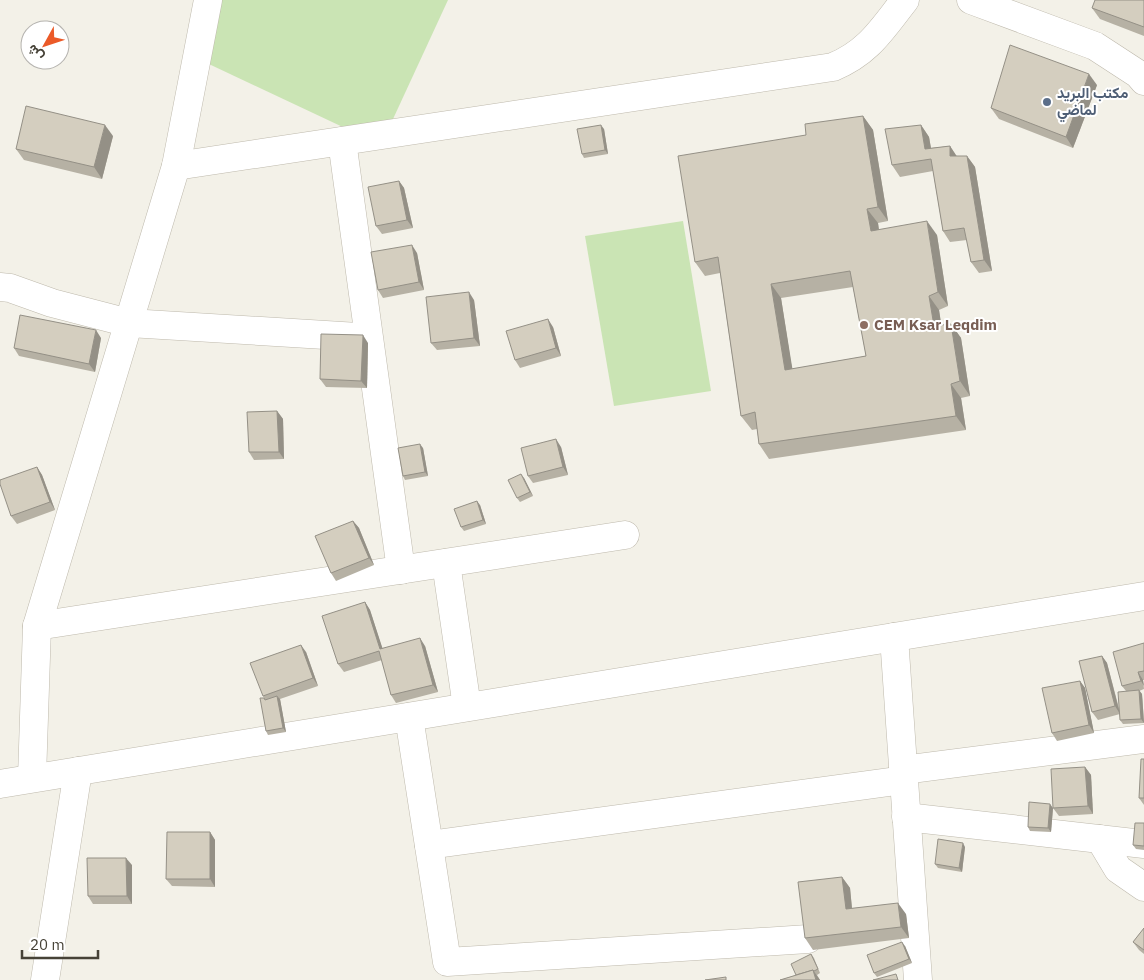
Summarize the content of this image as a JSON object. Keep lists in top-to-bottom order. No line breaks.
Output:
{"places":["مكتب البريد لماضي","CEM Ksar Leqdim"],"scale_bar":"20 m","north":"bottom left"}
